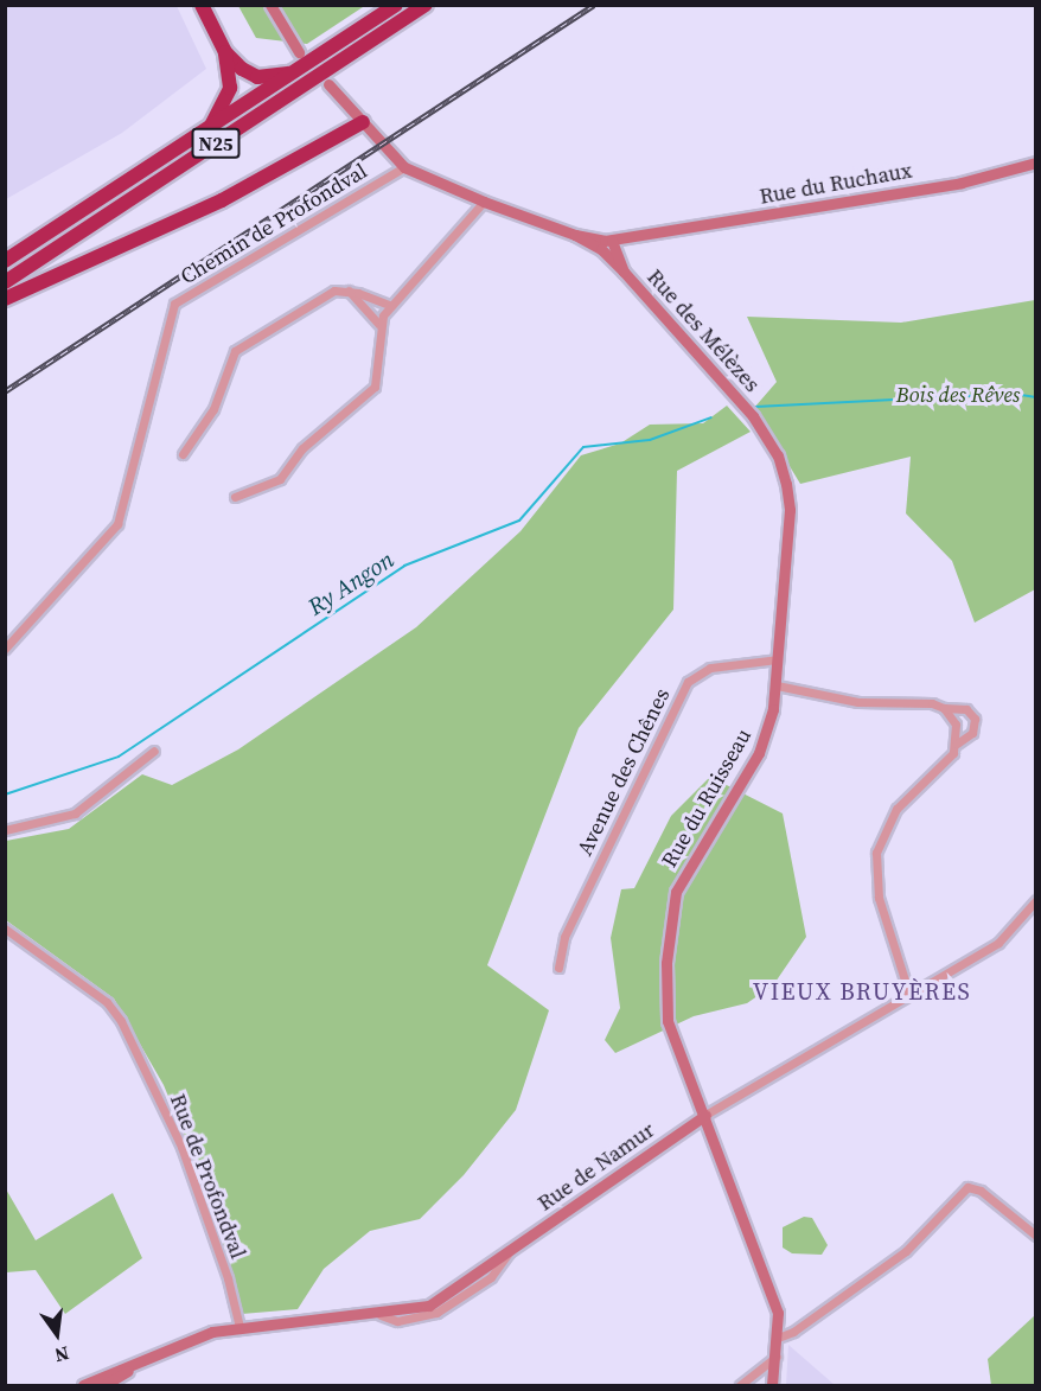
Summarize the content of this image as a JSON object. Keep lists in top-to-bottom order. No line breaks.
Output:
{"streets":{"highway":["N25"],"street":["Rue du Ruchaux","Chemin de Profondval","Rue des Mélèzes","Avenue des Chênes","Rue du Ruisseau","Rue de Namur","Rue de Profondval"]},"crossings":[["Rue du Ruchaux","Rue des Mélèzes"],["Chemin de Profondval","Rue des Mélèzes"],["Rue des Mélèzes","Rue du Ruisseau"],["Avenue des Chênes","Rue du Ruisseau"],["Rue du Ruisseau","Rue de Namur"],["Rue de Namur","Rue de Profondval"]],"districts":["VIEUX BRUYÈRES"],"water":["Ry Angon"],"parks":["Bois des Rêves"],"north":"bottom"}
